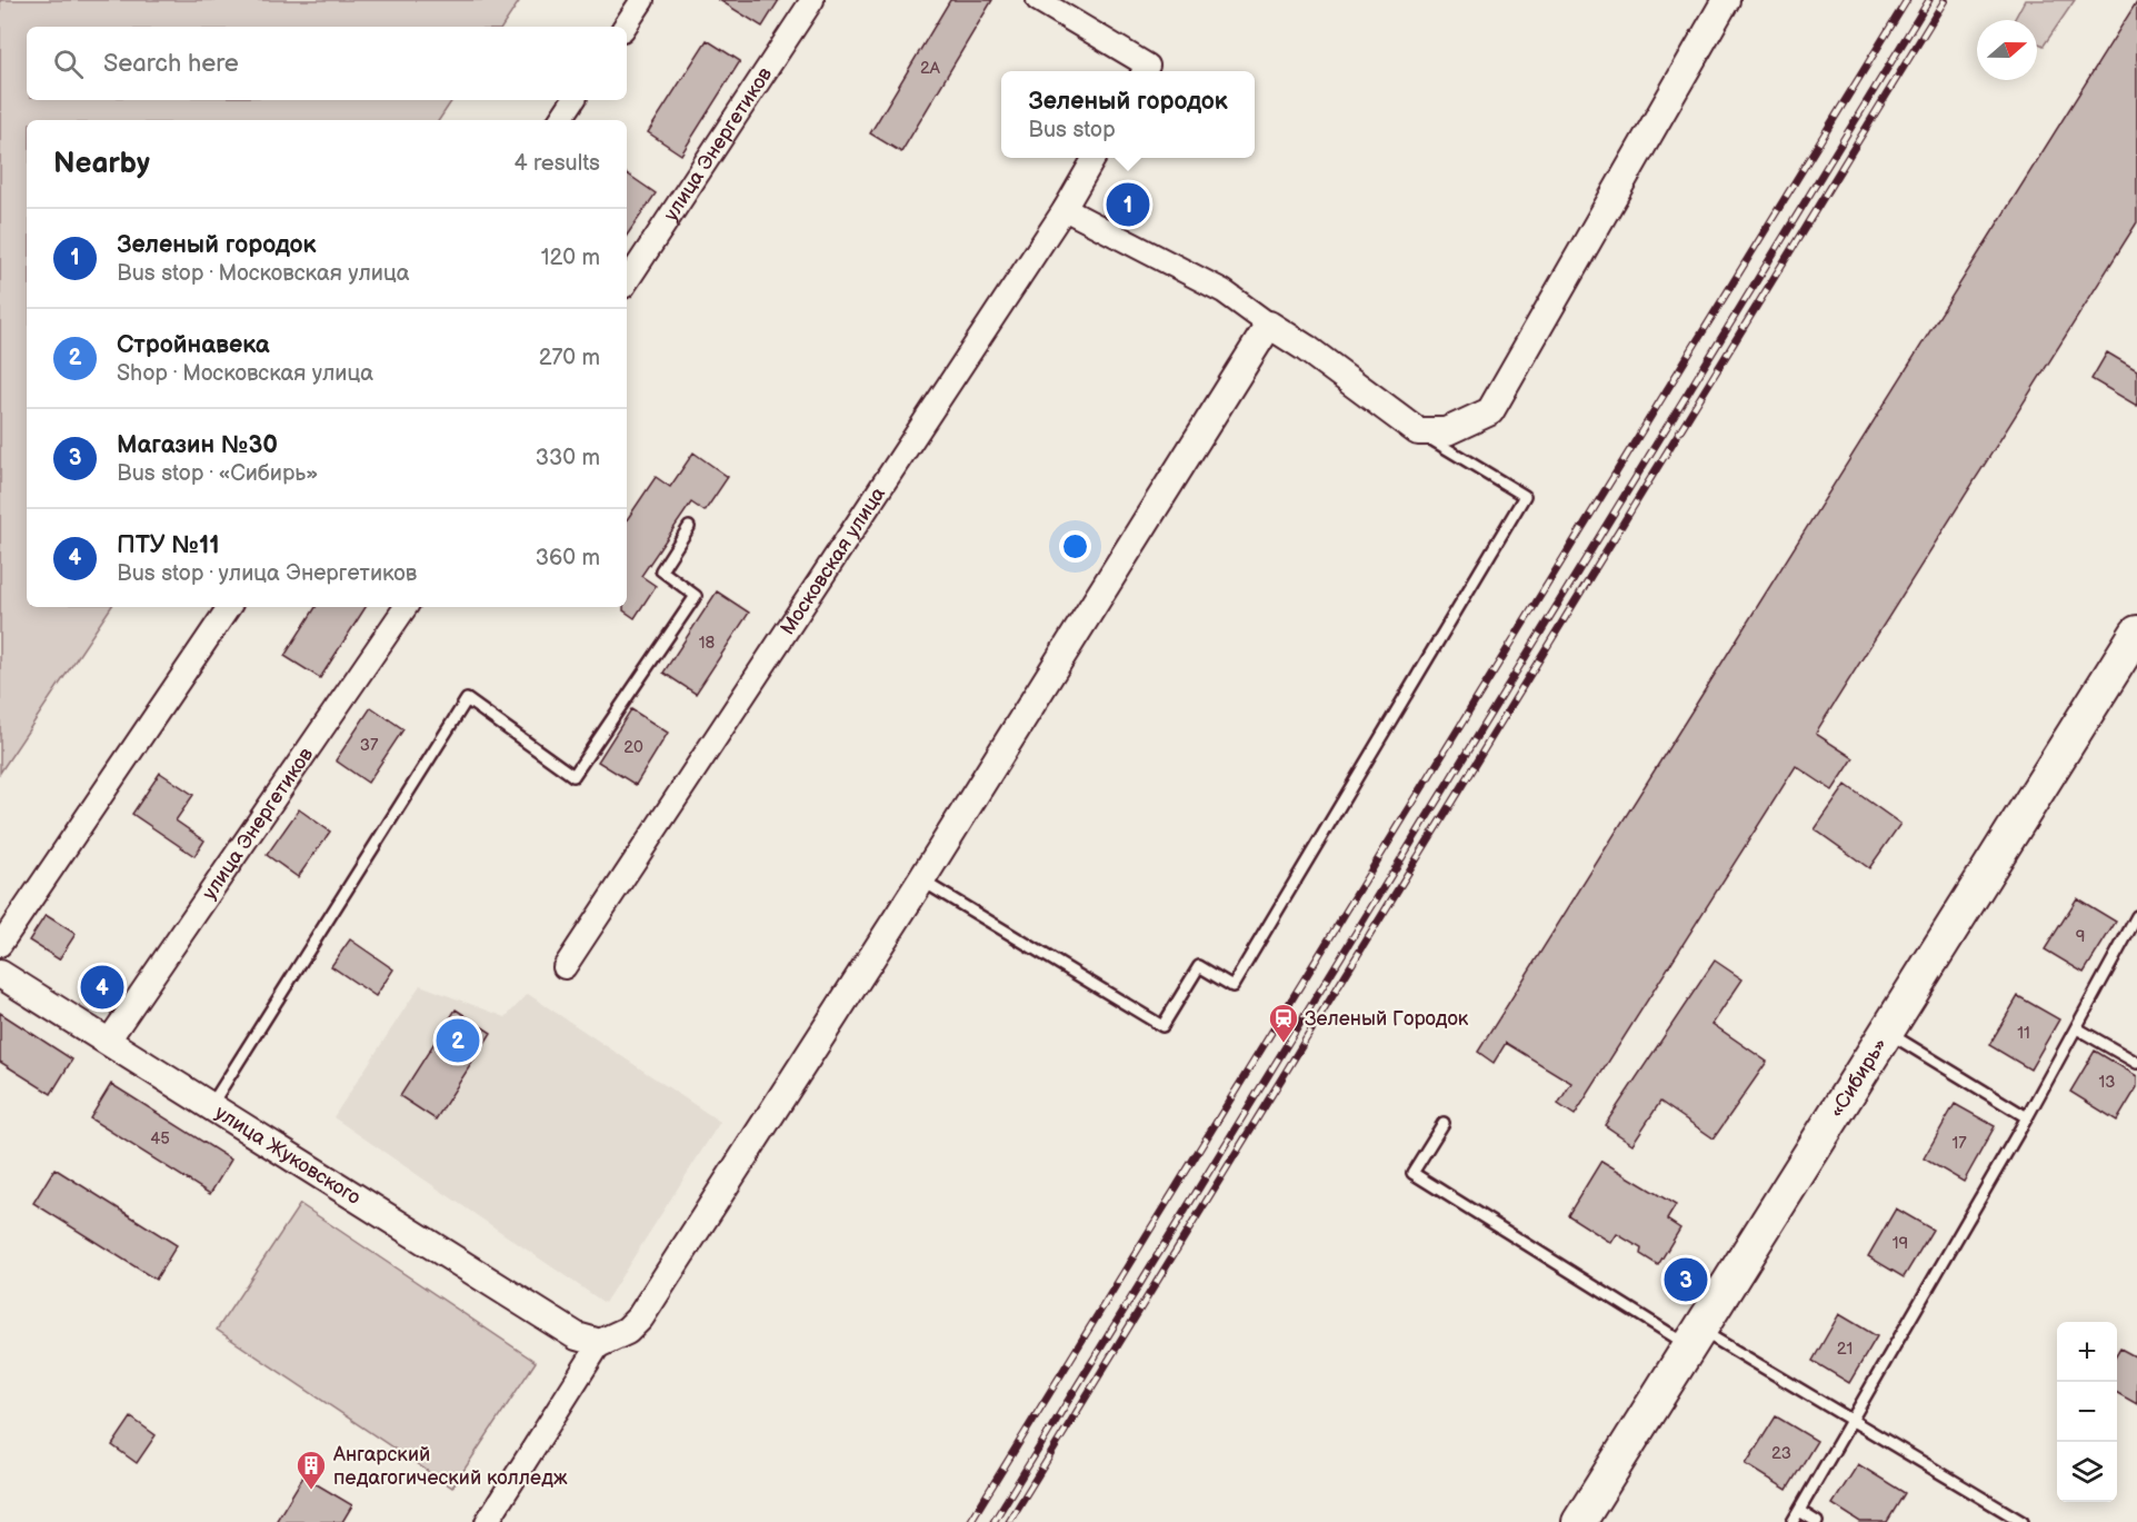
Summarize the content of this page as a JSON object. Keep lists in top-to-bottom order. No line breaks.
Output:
{"streets":{"main road":["«Сибирь»"],"street":["улица Энергетиков","Московская улица","улица Жуковского"]},"crossings":[["улица Энергетиков","улица Жуковского"]],"places":{"station":["Зеленый Городок"],"building":["Ангарский педагогический колледж"]},"house_numbers":["2А","18","37","20","9","11","13","45","17","19","21","23"],"north":"right","page":{"search":"Search here","popup":["Зеленый городок","Bus stop"],"heading":["Nearby","4 results"],"pins":["1","4","2","3"],"list":[{"mark":"1","name":"Зеленый городок","note":"Bus stop · Московская улица","value":"120 m"},{"mark":"2","name":"Стройнавека","note":"Shop · Московская улица","value":"270 m"},{"mark":"3","name":"Магазин №30","note":"Bus stop · «Сибирь»","value":"330 m"},{"mark":"4","name":"ПТУ №11","note":"Bus stop · улица Энергетиков","value":"360 m"}],"map_buttons":["+","−"]}}
